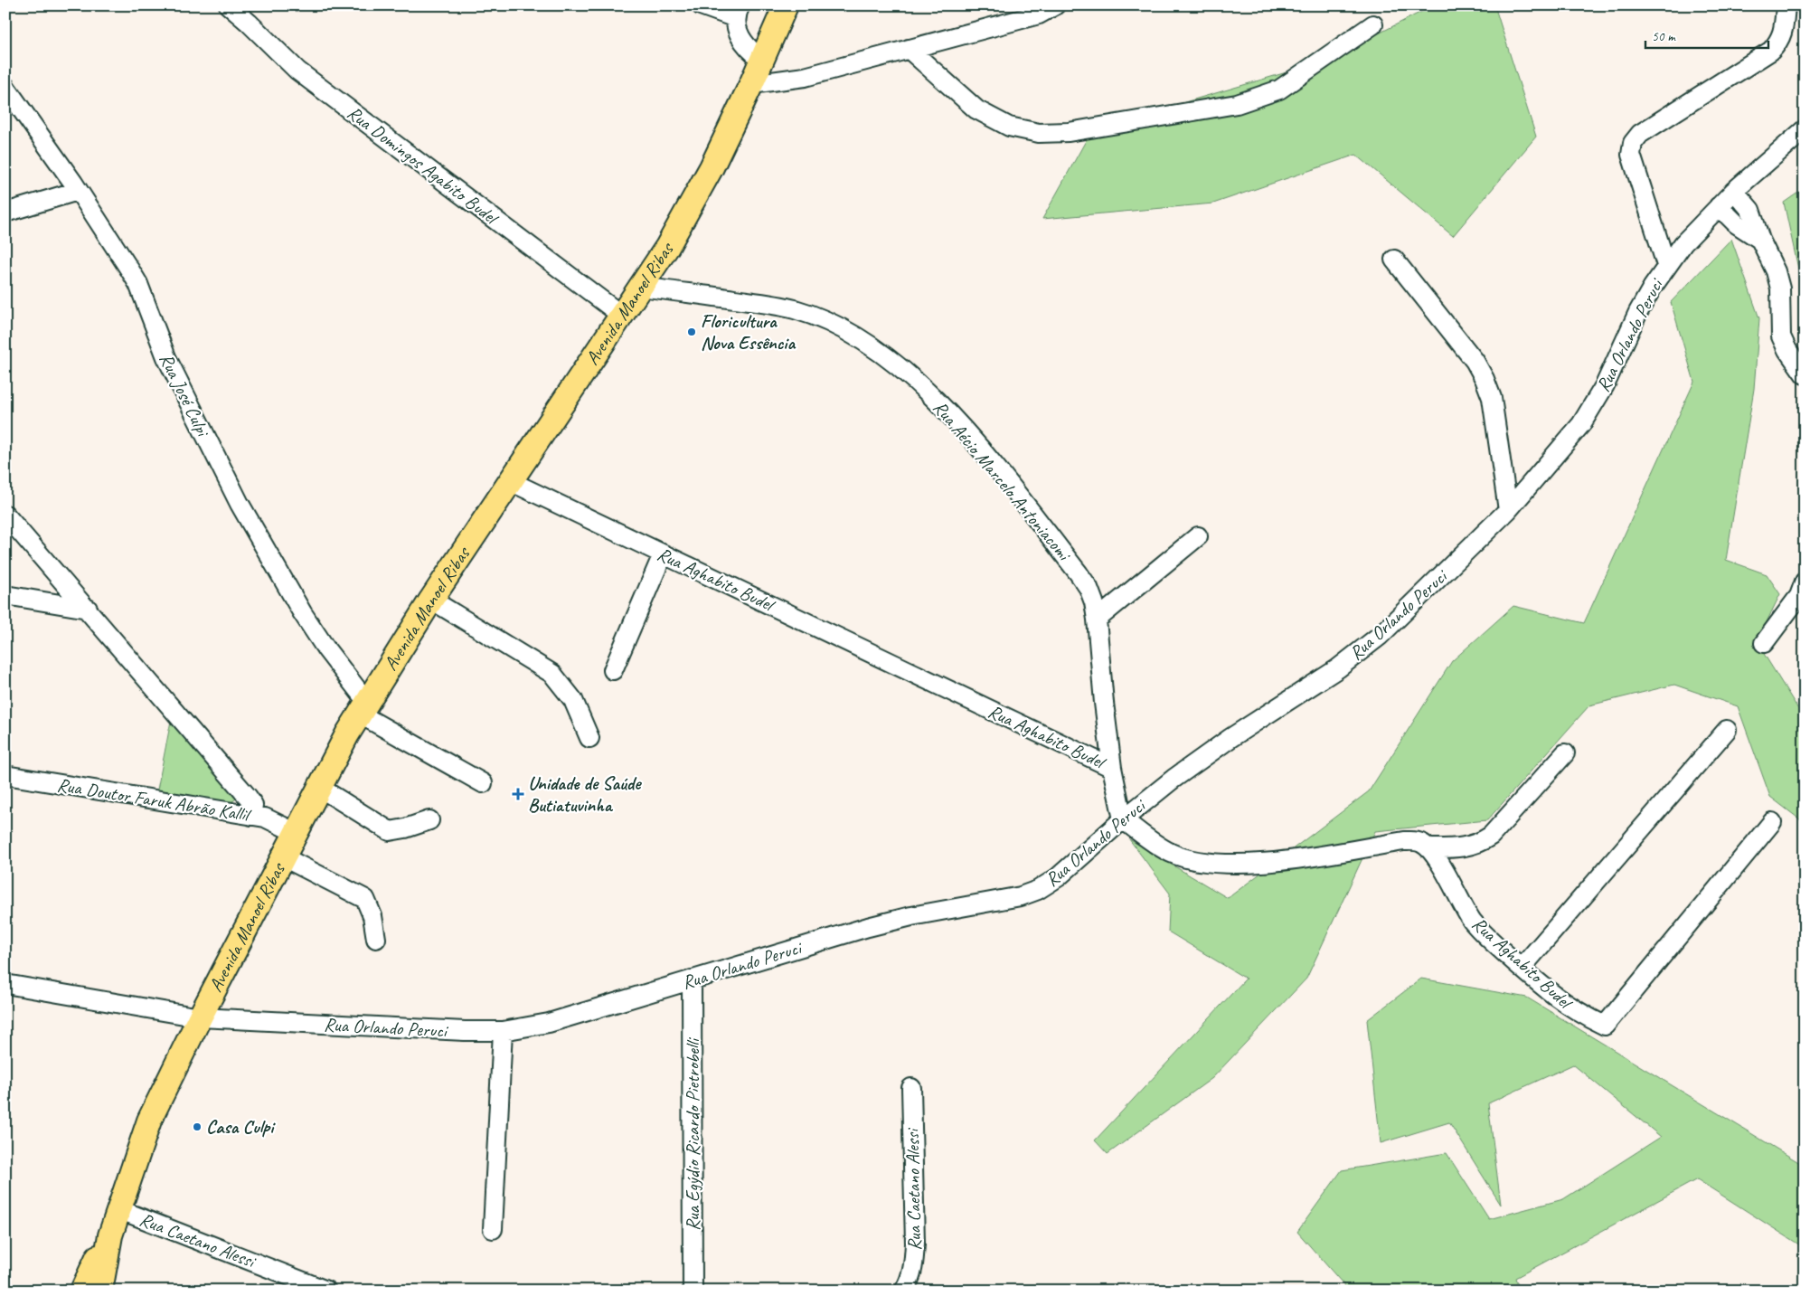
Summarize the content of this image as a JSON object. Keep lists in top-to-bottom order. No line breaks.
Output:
{"streets":{"main road":["Avenida Manoel Ribas"],"street":["Rua Domingos Agabito Budel","Rua Orlando Peruci","Rua José Culpi","Rua Aécio Marcelo Antoniacomi","Rua Aghabito Budel","Rua Doutor Faruk Abrão Kallil","Rua Egýdio Ricardo Pietrobelli","Rua Caetano Alessi"]},"crossings":[["Rua Domingos Agabito Budel","Avenida Manoel Ribas"],["Avenida Manoel Ribas","Rua Orlando Peruci"],["Avenida Manoel Ribas","Rua José Culpi"],["Avenida Manoel Ribas","Rua Aécio Marcelo Antoniacomi"],["Avenida Manoel Ribas","Rua Aghabito Budel"],["Avenida Manoel Ribas","Rua Doutor Faruk Abrão Kallil"],["Avenida Manoel Ribas","Rua Caetano Alessi"],["Rua Orlando Peruci","Rua Aghabito Budel"],["Rua Orlando Peruci","Rua Egýdio Ricardo Pietrobelli"],["Rua Aécio Marcelo Antoniacomi","Rua Aghabito Budel"]],"places":{"other":["Floricultura Nova Essência","Casa Culpi"],"health":["Unidade de Saúde Butiatuvinha"]},"scale_bar":"50 m"}
